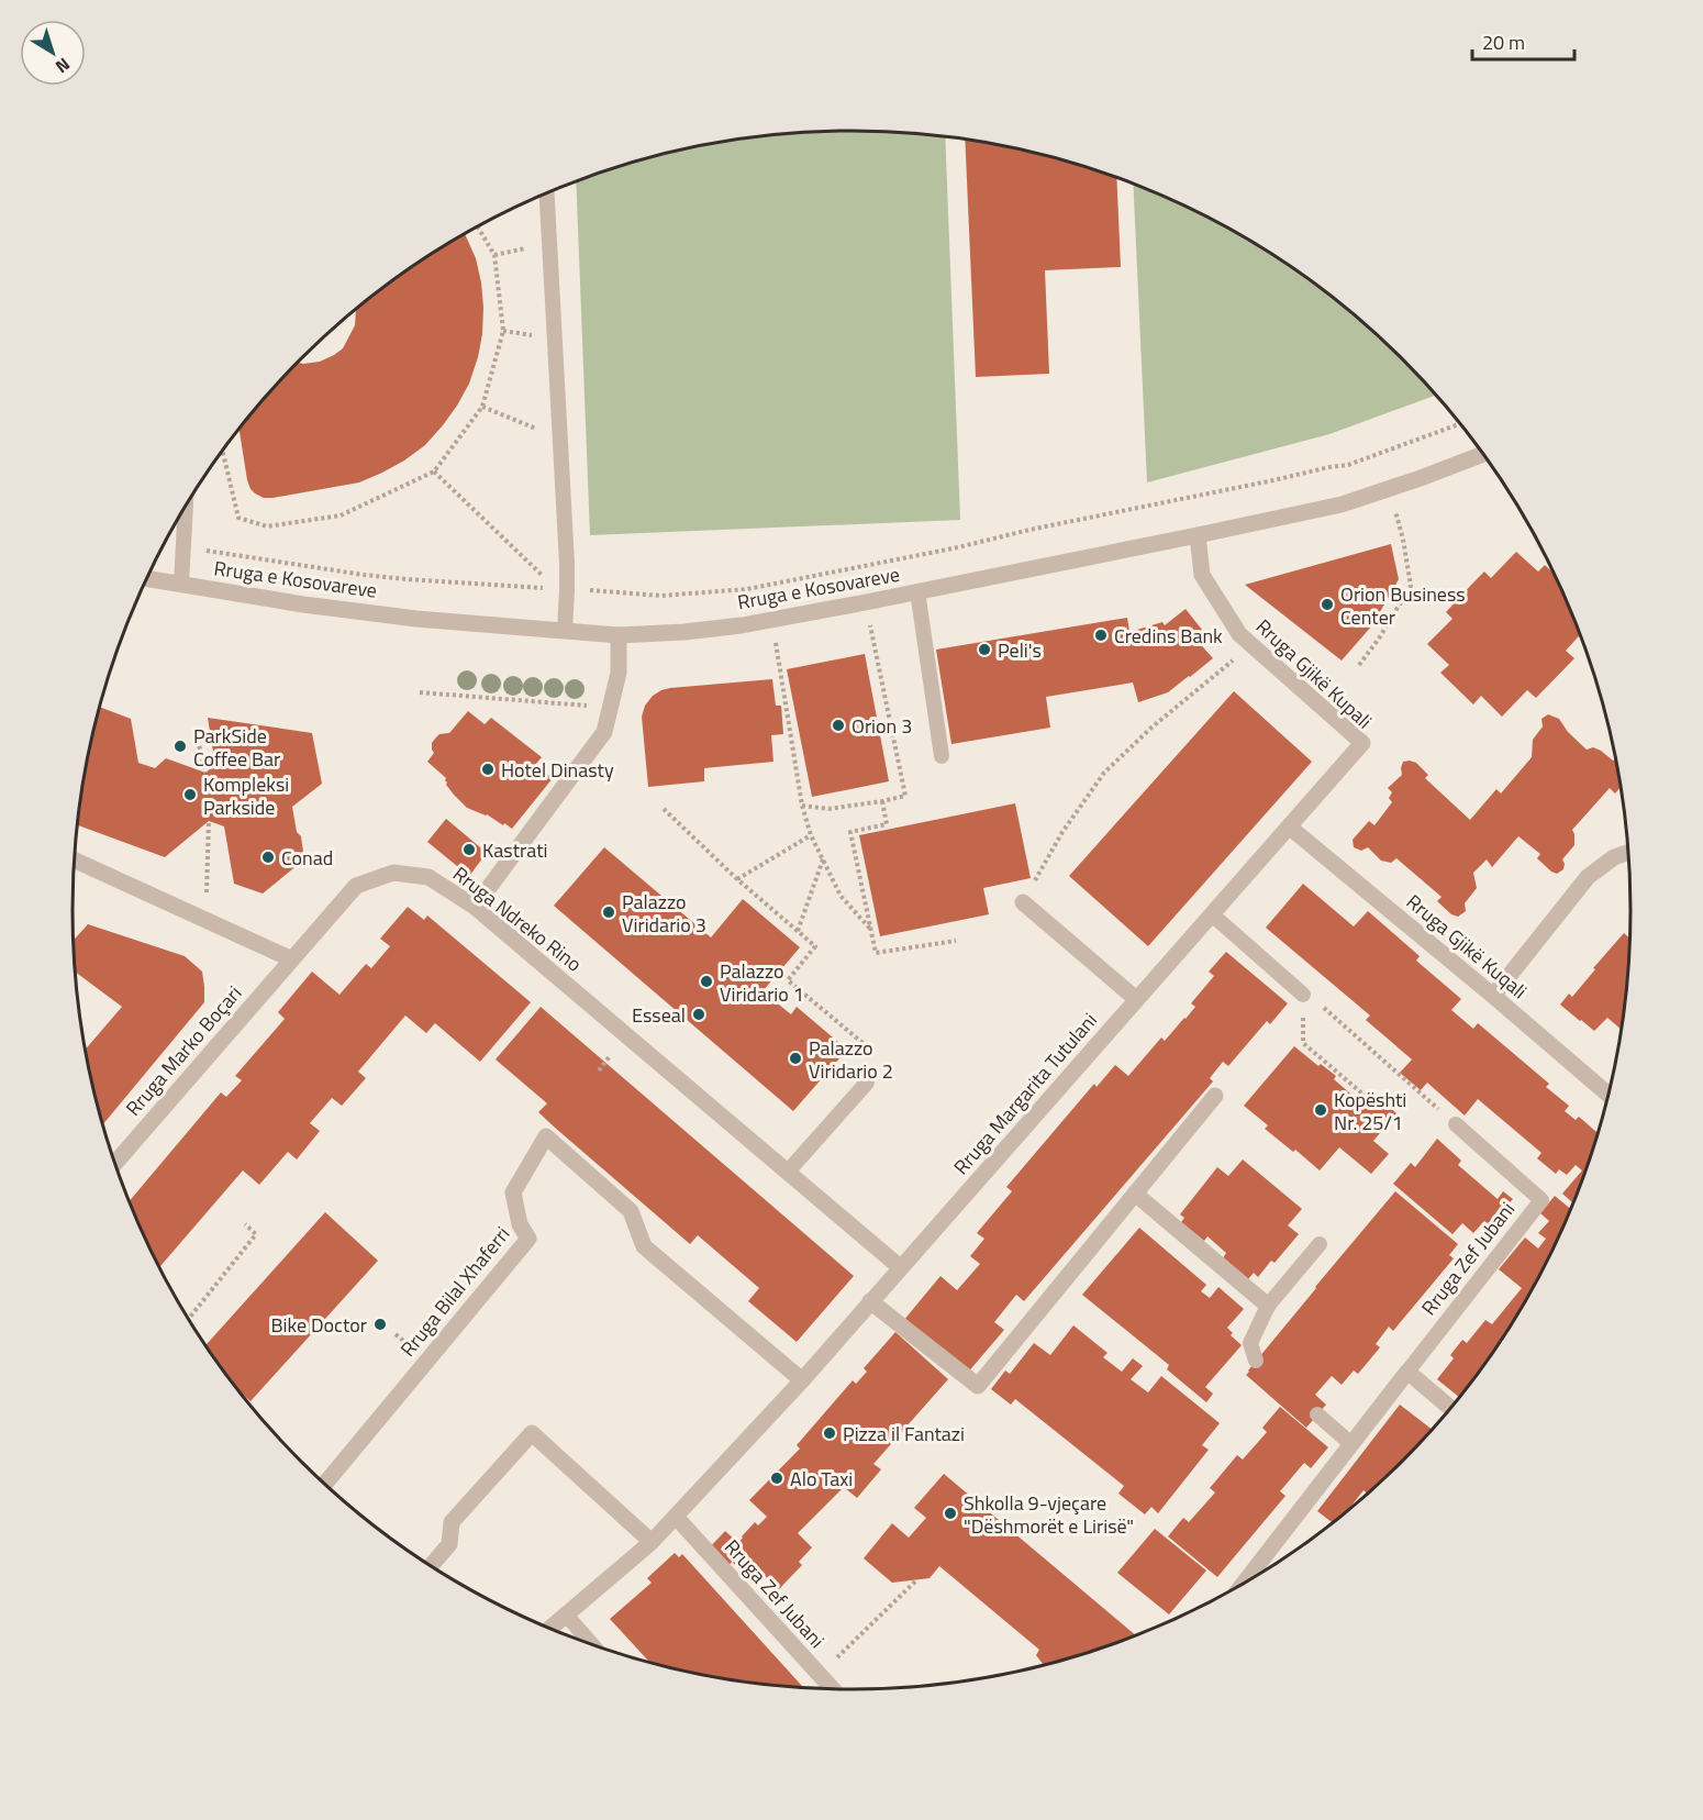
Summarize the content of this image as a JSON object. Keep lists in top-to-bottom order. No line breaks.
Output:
{"streets":{"street":["Rruga e Kosovareve","Rruga Gjikë Kupali","Rruga Ndreko Rino","Rruga Gjikë Kuqali","Rruga Marko Boçari","Rruga Margarita Tutulani","Rruga Zef Jubani","Rruga Bilal Xhaferri"]},"crossings":[["Rruga e Kosovareve","Rruga Gjikë Kupali"],["Rruga Gjikë Kupali","Rruga Gjikë Kuqali"],["Rruga Gjikë Kupali","Rruga Margarita Tutulani"],["Rruga Ndreko Rino","Rruga Marko Boçari"],["Rruga Ndreko Rino","Rruga Margarita Tutulani"],["Rruga Gjikë Kuqali","Rruga Margarita Tutulani"],["Rruga Margarita Tutulani","Rruga Zef Jubani"],["Rruga Margarita Tutulani","Rruga Bilal Xhaferri"]],"places":["Orion Business Center","Credins Bank","Peli's","Orion 3","ParkSide Coffee Bar","Hotel Dinasty","Kompleksi Parkside","Kastrati","Conad","Palazzo Viridario 3","Palazzo Viridario 1","Esseal","Palazzo Viridario 2","Kopështi Nr. 25/1","Bike Doctor","Pizza il Fantazi","Alo Taxi","Shkolla 9-vjeçare \"Dëshmorët e Lirisë\""],"scale_bar":"20 m","north":"bottom right"}
